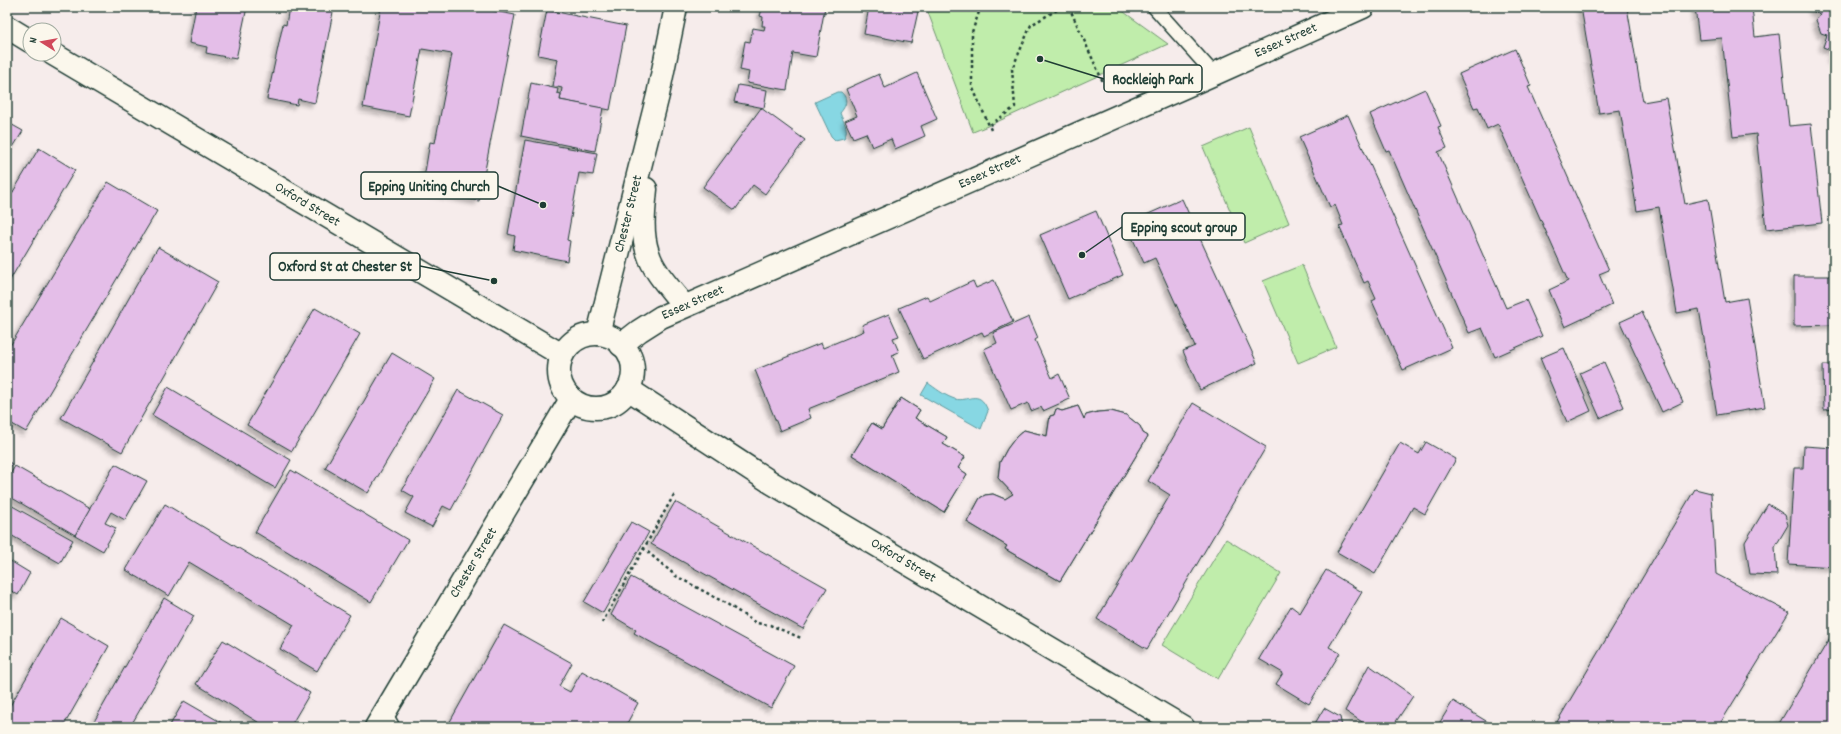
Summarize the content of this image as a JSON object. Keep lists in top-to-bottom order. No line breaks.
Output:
{"streets":{"street":["Essex Street","Oxford Street","Chester Street"]},"crossings":[["Essex Street","Oxford Street"],["Essex Street","Chester Street"],["Oxford Street","Chester Street"]],"places":["Rockleigh Park","Epping Uniting Church","Epping scout group","Oxford St at Chester St"],"north":"left"}
